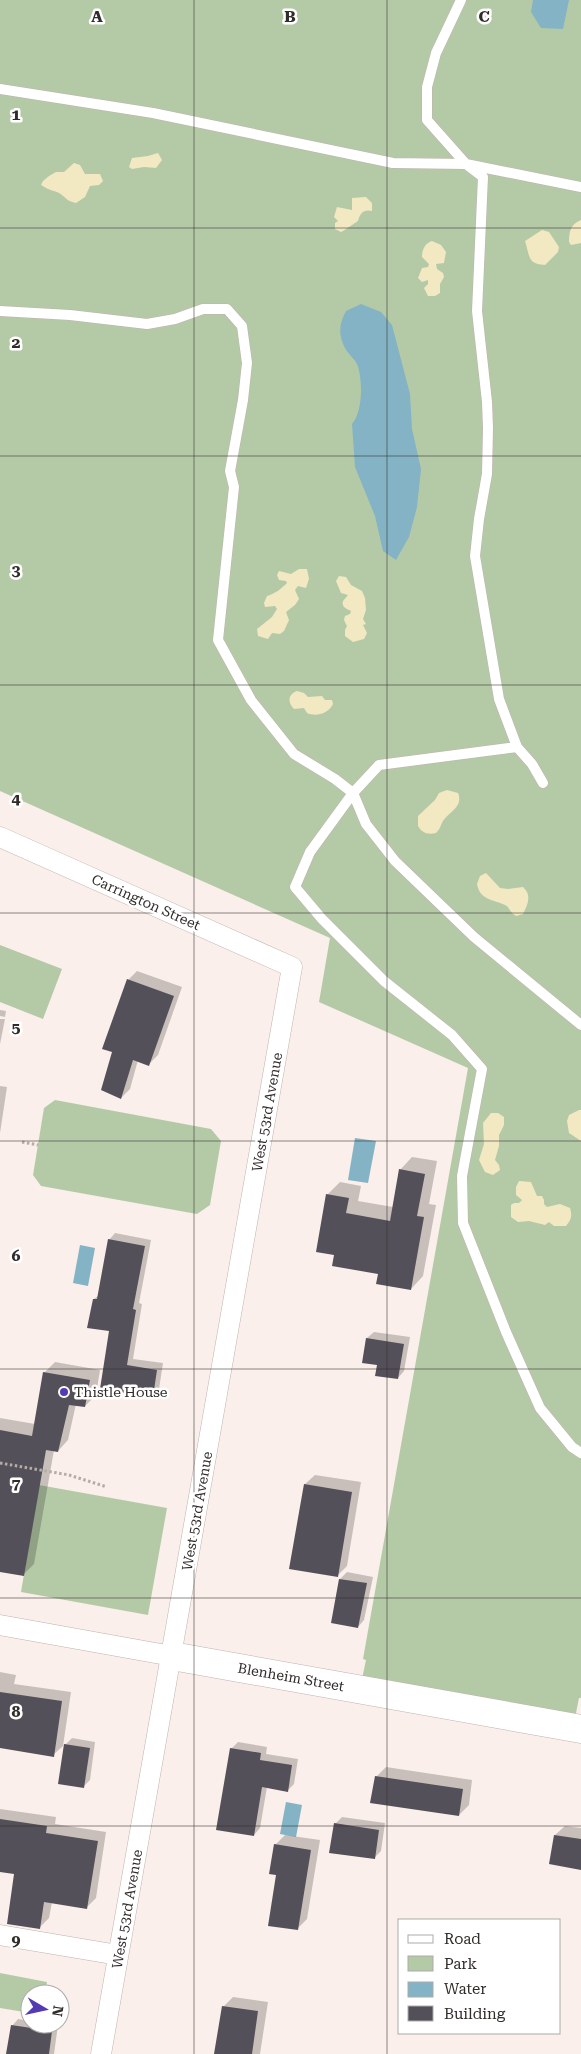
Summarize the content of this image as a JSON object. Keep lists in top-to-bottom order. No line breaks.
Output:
{"streets":{"street":["Carrington Street","West 53rd Avenue","Blenheim Street"]},"crossings":[["Carrington Street","West 53rd Avenue"],["West 53rd Avenue","Blenheim Street"]],"places":["Thistle House"],"legend":["Road","Park","Water","Building"],"north":"right","grid":{"columns":["A","B","C"],"rows":["1","2","3","4","5","6","7","8","9"]}}
